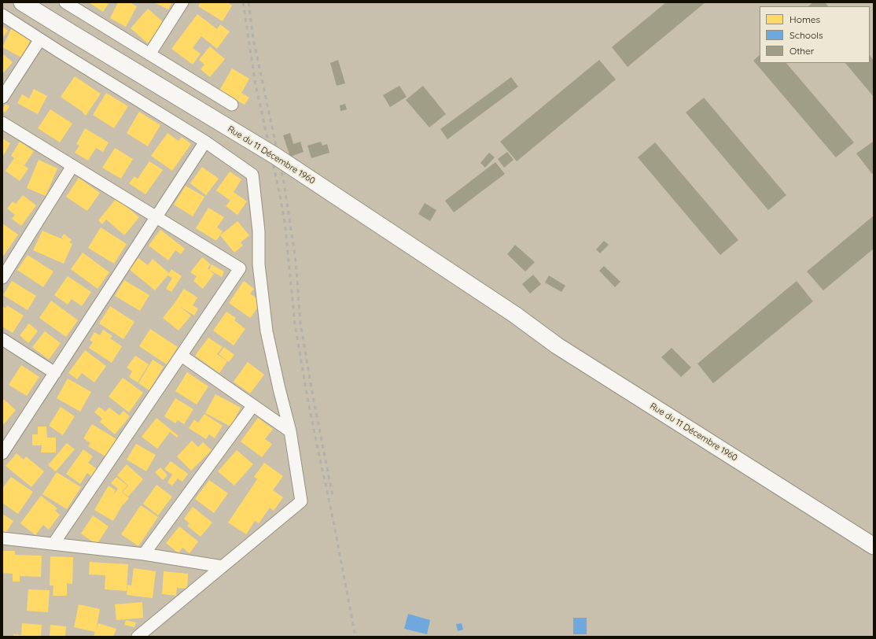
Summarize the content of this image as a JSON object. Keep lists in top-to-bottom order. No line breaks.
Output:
{"streets":{"main road":["Rue du 11 Décembre 1960"]},"legend":["Homes","Schools","Other"]}
